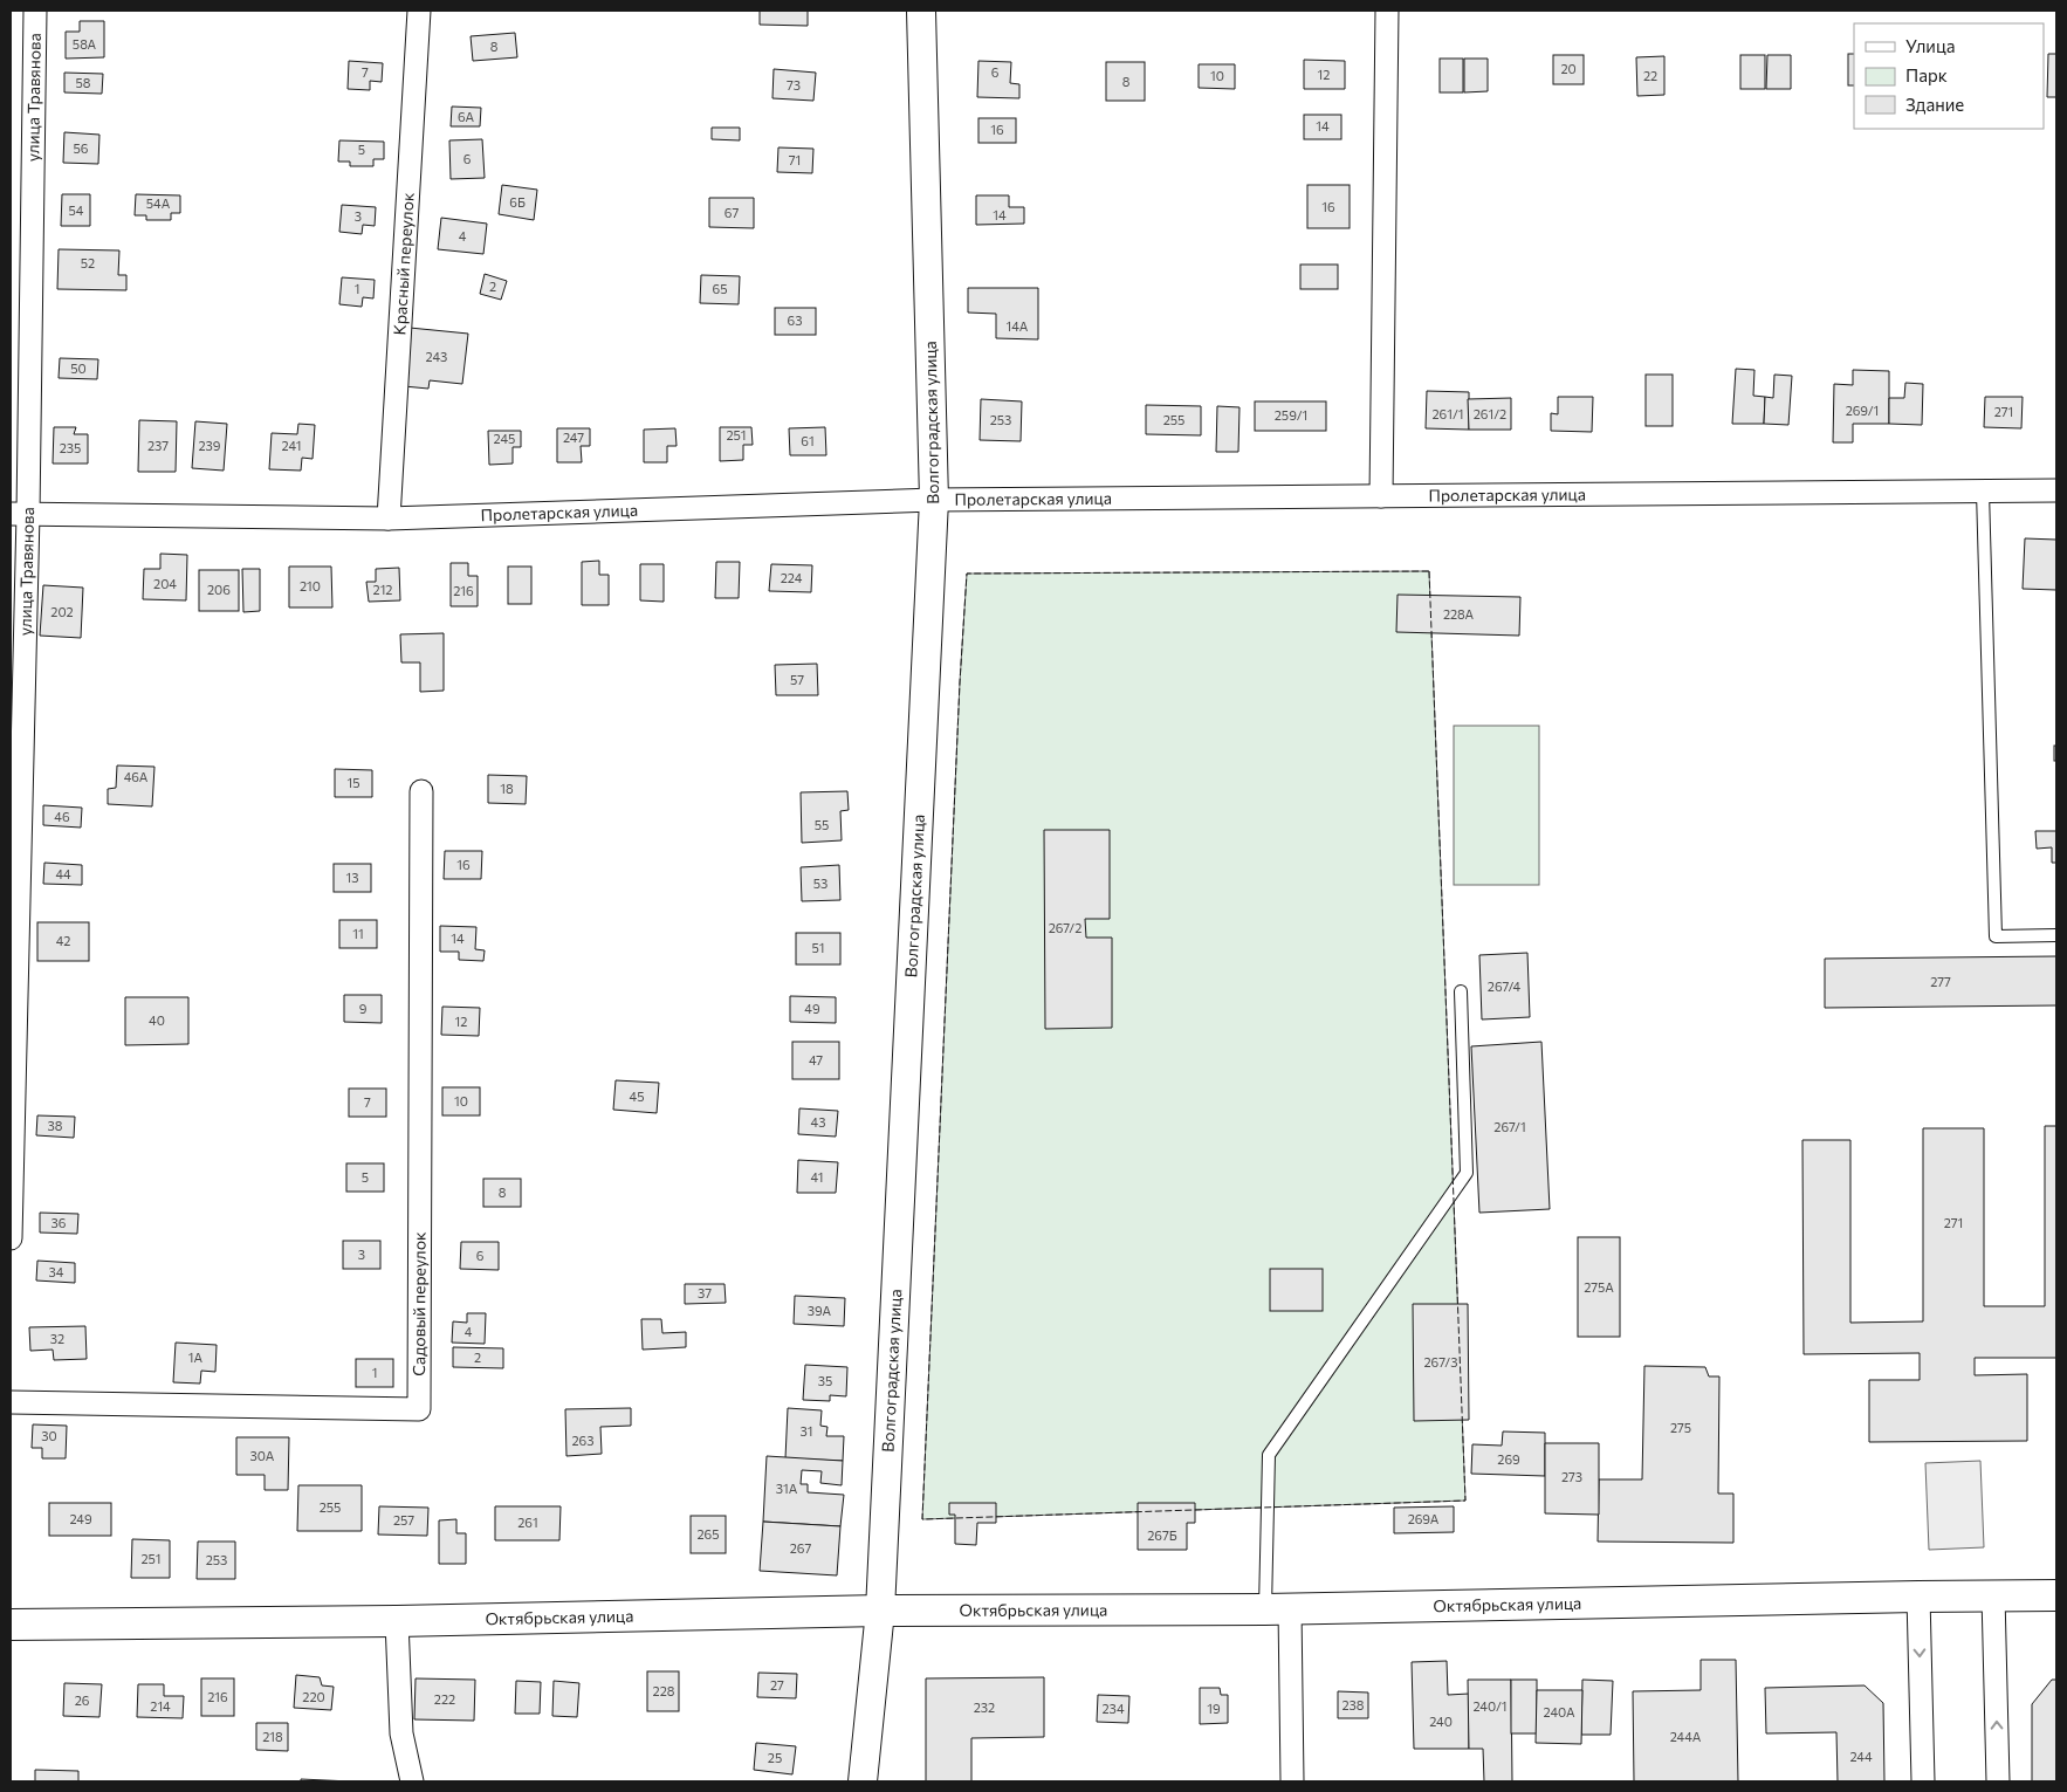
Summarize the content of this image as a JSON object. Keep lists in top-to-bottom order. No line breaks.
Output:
{"streets":{"main road":["Октябрьская улица"],"street":["улица Травянова","Красный переулок","Волгоградская улица","Пролетарская улица","Садовый переулок"]},"crossings":[["улица Травянова","Пролетарская улица"],["Красный переулок","Пролетарская улица"],["Волгоградская улица","Пролетарская улица"],["Волгоградская улица","Октябрьская улица"]],"house_numbers":["58А","8","20","7","6","12","10","22","8","58","73","6А","14","16","56","5","6","71","6Б","54А","16","54","67","14","3","4","52","2","1","65","63","14А","243","50","269/1","271","261/1","261/2","259/1","253","255","251","247","245","61","237","239","241","235","224","204","210","206","212","216","202","228А","57","46А","15","18","46","55","16","44","13","53","267/2","11","14","42","51","277","267/4","9","49","40","12","47","45","10","7","43","38","267/1","5","41","8","36","271","3","6","34","275А","37","39А","4","32","1А","2","267/3","1","35","275","31","30","263","30А","269","273","31А","255","249","269А","257","261","265","267Б","267","251","253","27","228","216","220","222","26","238","214","240/1","232","234","19","240А","240","218","244А","244","25"],"legend":["Улица","Парк","Здание"]}
